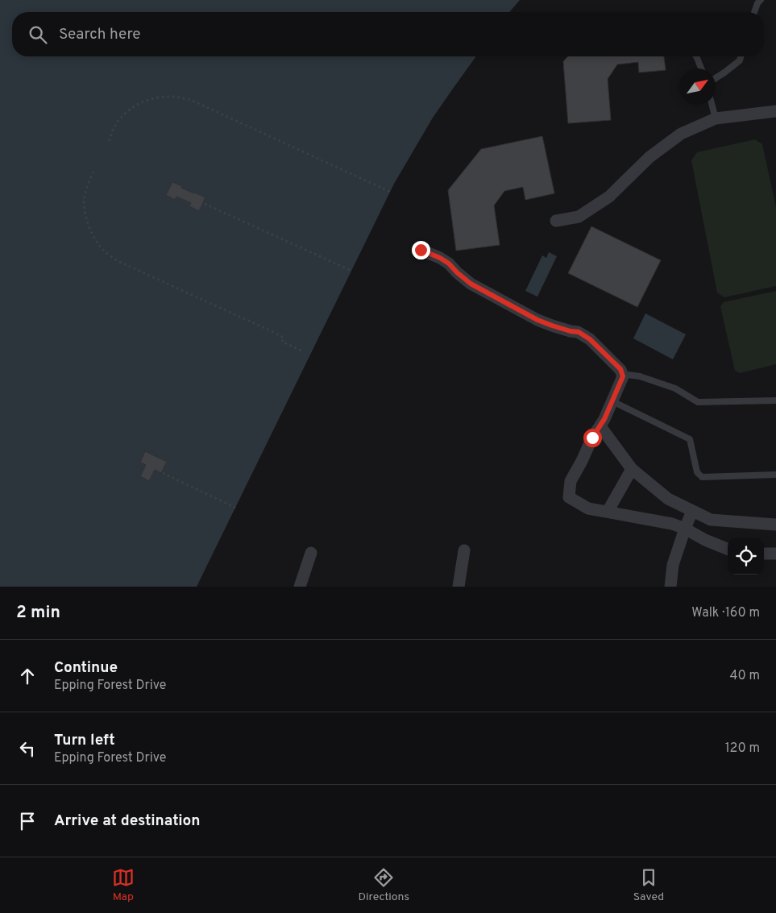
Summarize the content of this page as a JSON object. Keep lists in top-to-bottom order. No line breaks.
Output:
{"north":"top right","page":{"search":"Search here","heading":["2 min","Walk · 160 m"],"list":[["Continue","Epping Forest Drive","40 m"],["Turn left","Epping Forest Drive","120 m"],"Arrive at destination"],"nav":["Map","Directions","Saved"]}}
